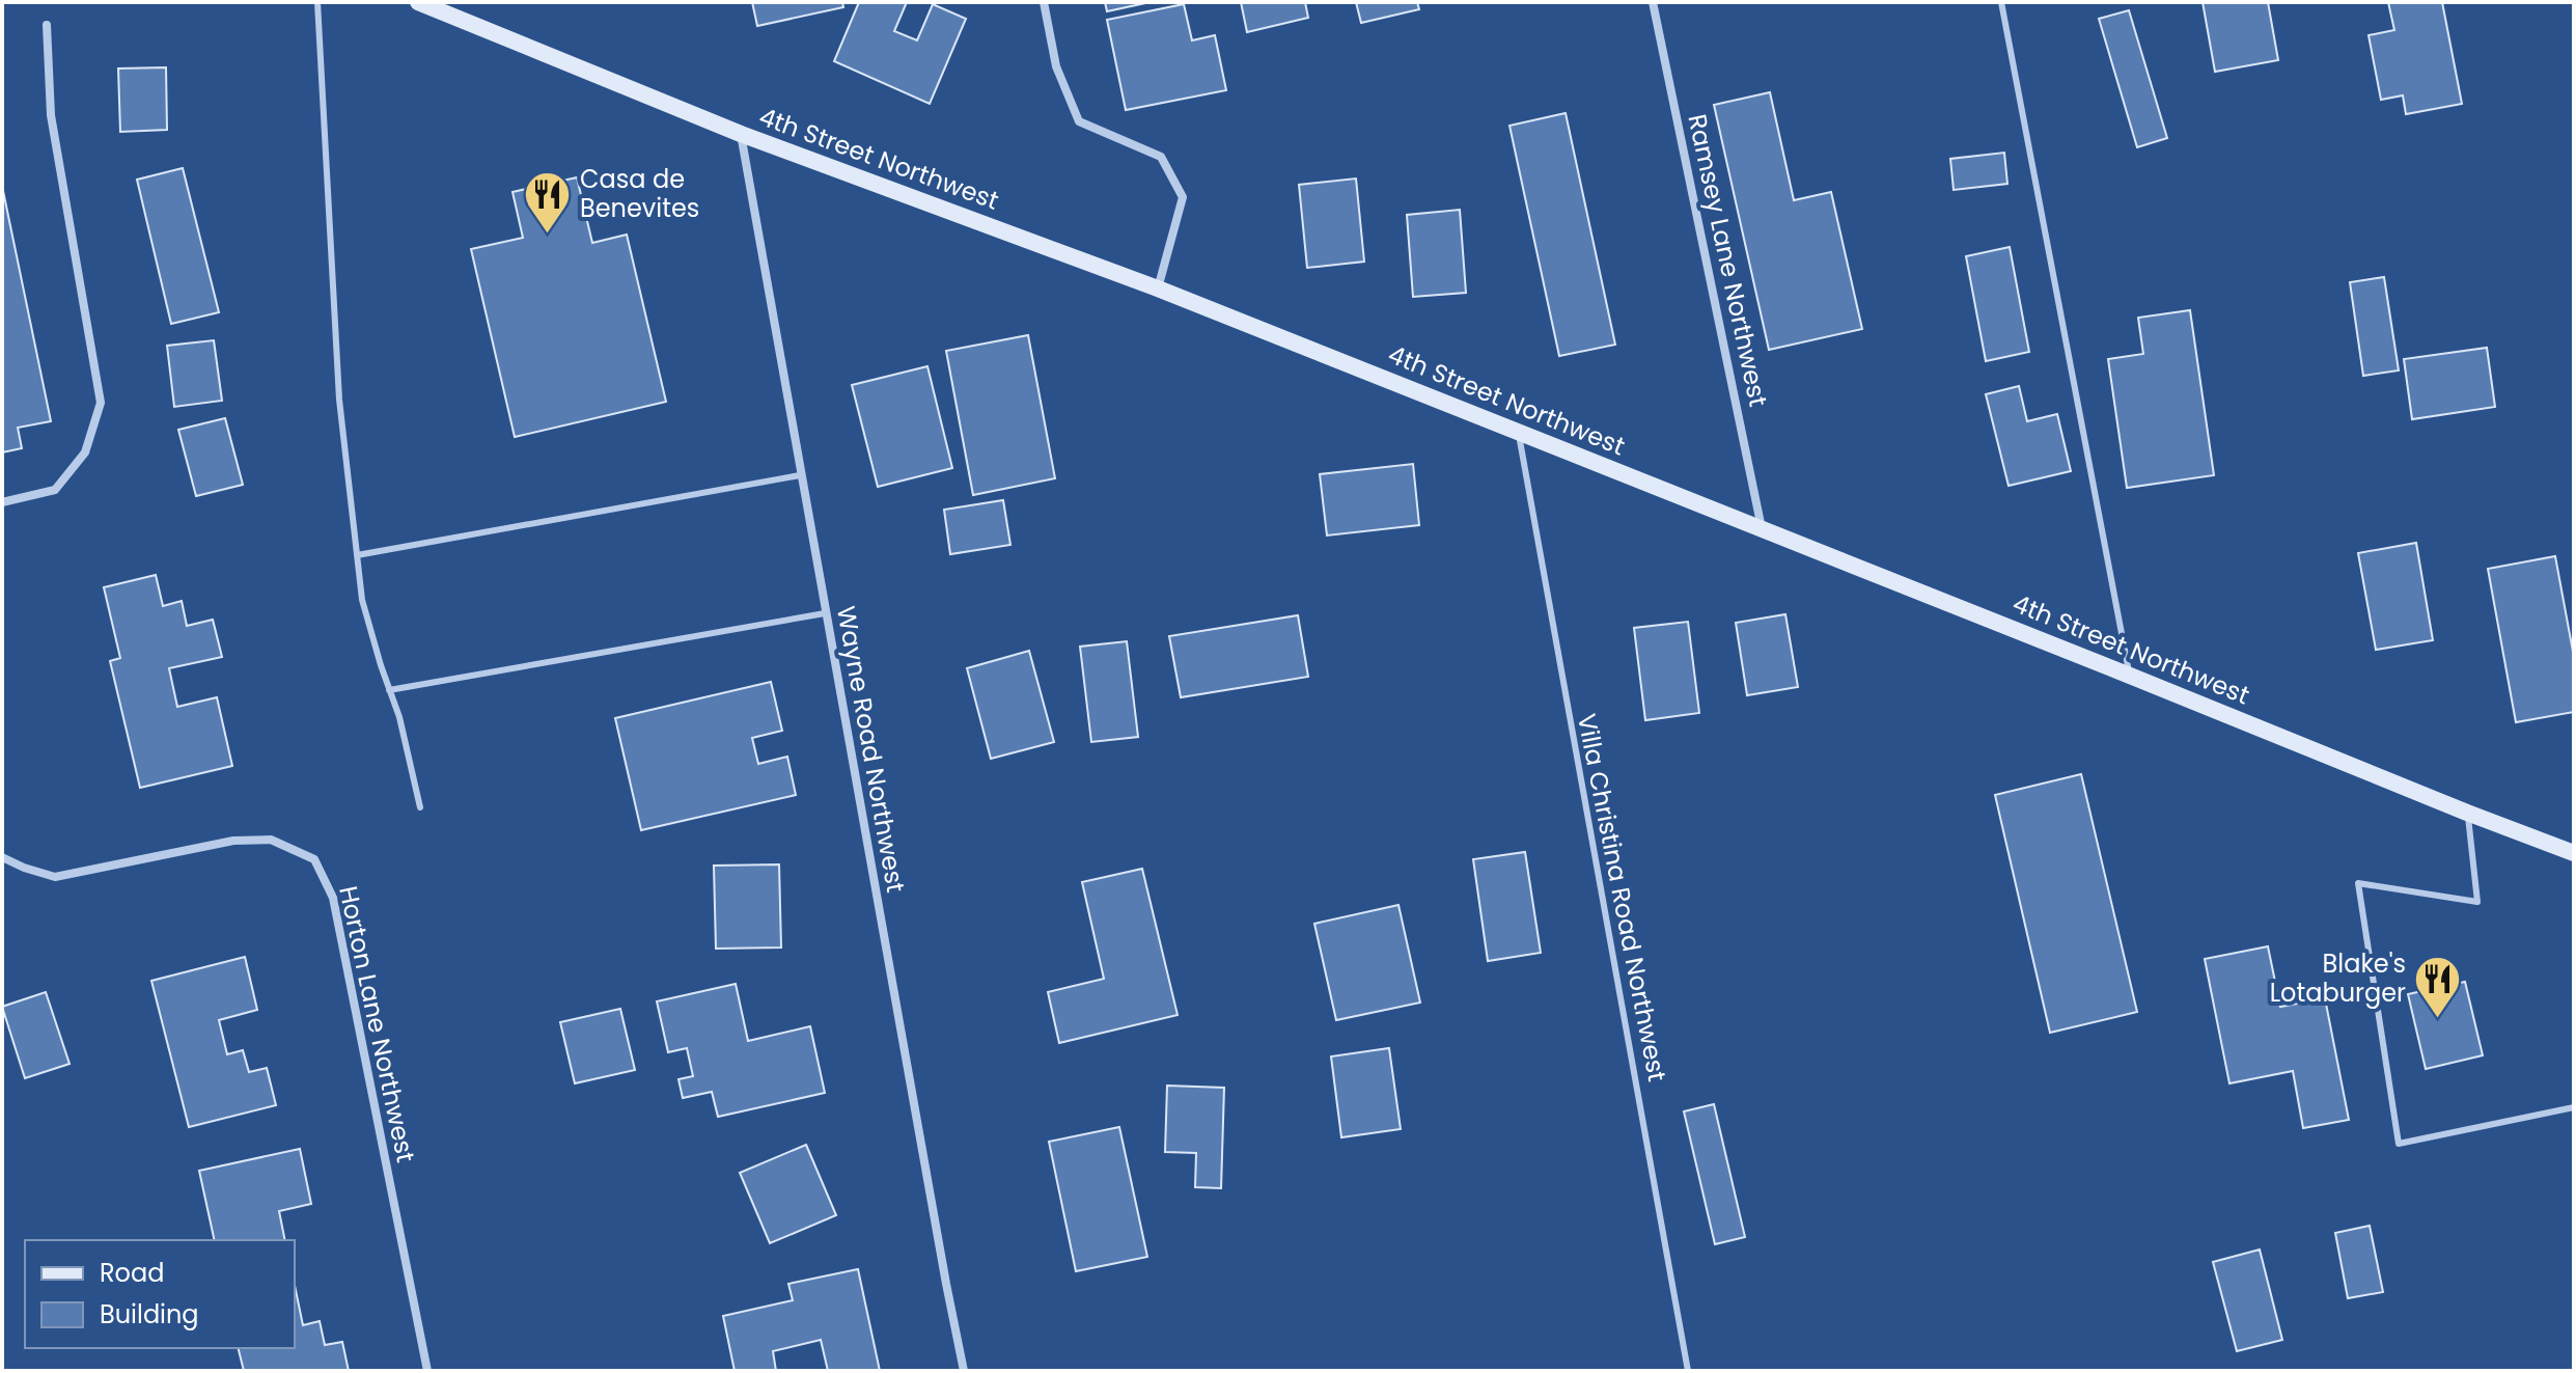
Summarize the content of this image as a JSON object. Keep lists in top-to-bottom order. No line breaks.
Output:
{"streets":{"main road":["4th Street Northwest"],"street":["Ramsey Lane Northwest","Wayne Road Northwest","Horton Lane Northwest"],"lane":["Villa Christina Road Northwest"]},"crossings":[["4th Street Northwest","Ramsey Lane Northwest"],["4th Street Northwest","Wayne Road Northwest"],["4th Street Northwest","Villa Christina Road Northwest"]],"places":{"restaurant":["Casa de Benevites","Blake's Lotaburger"]},"legend":["Road","Building"]}
